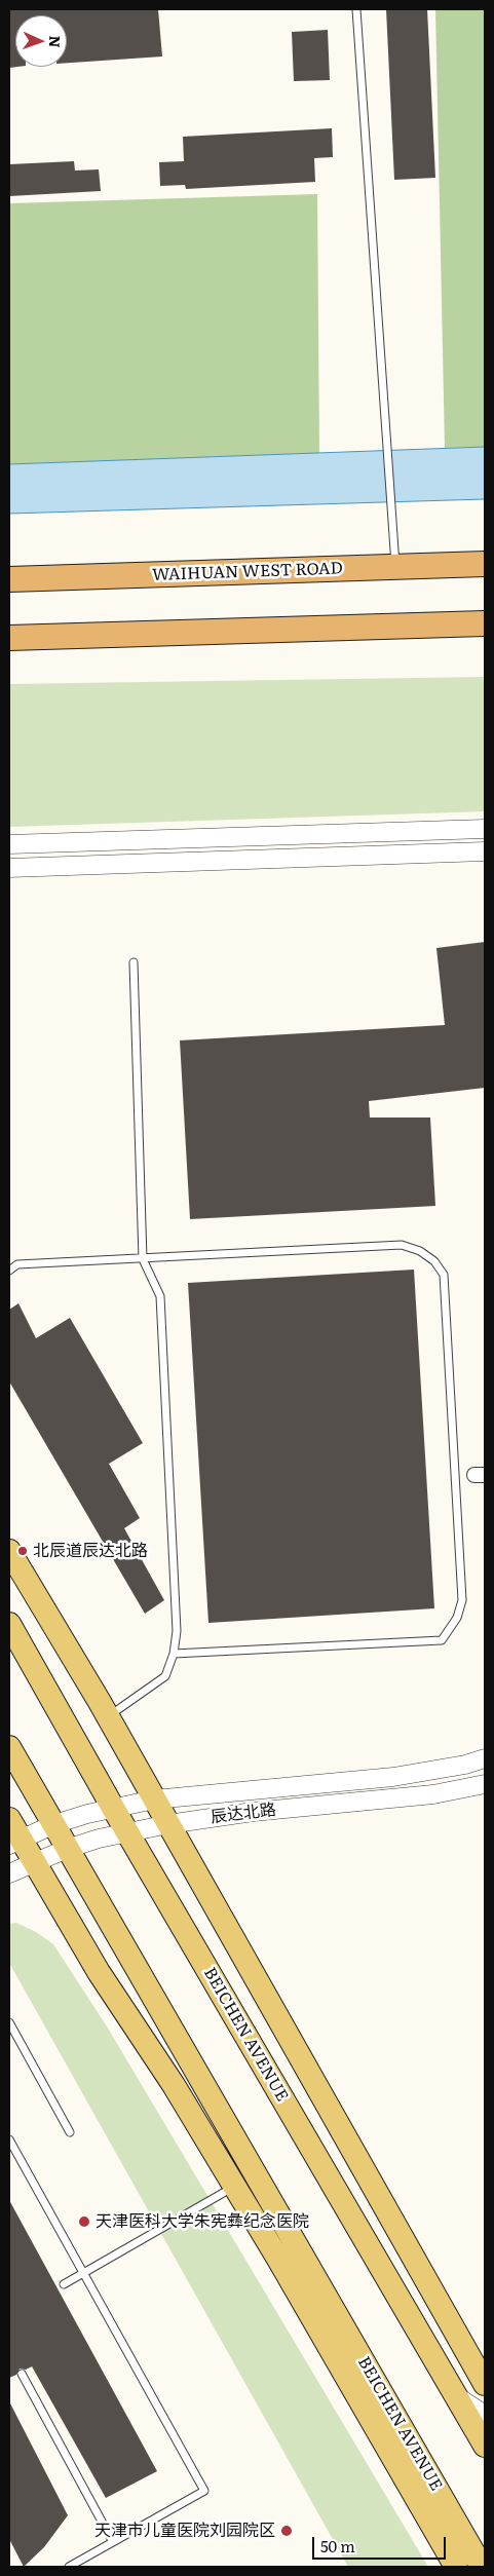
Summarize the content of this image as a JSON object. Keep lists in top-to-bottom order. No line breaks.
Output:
{"streets":{"highway":["WAIHUAN WEST ROAD"],"main road":["BEICHEN AVENUE"],"street":["辰达北路"]},"crossings":[["辰达北路","BEICHEN AVENUE"]],"places":["北辰道辰达北路","天津医科大学朱宪彝纪念医院","天津市儿童医院刘园院区"],"scale_bar":"50 m","north":"right"}
